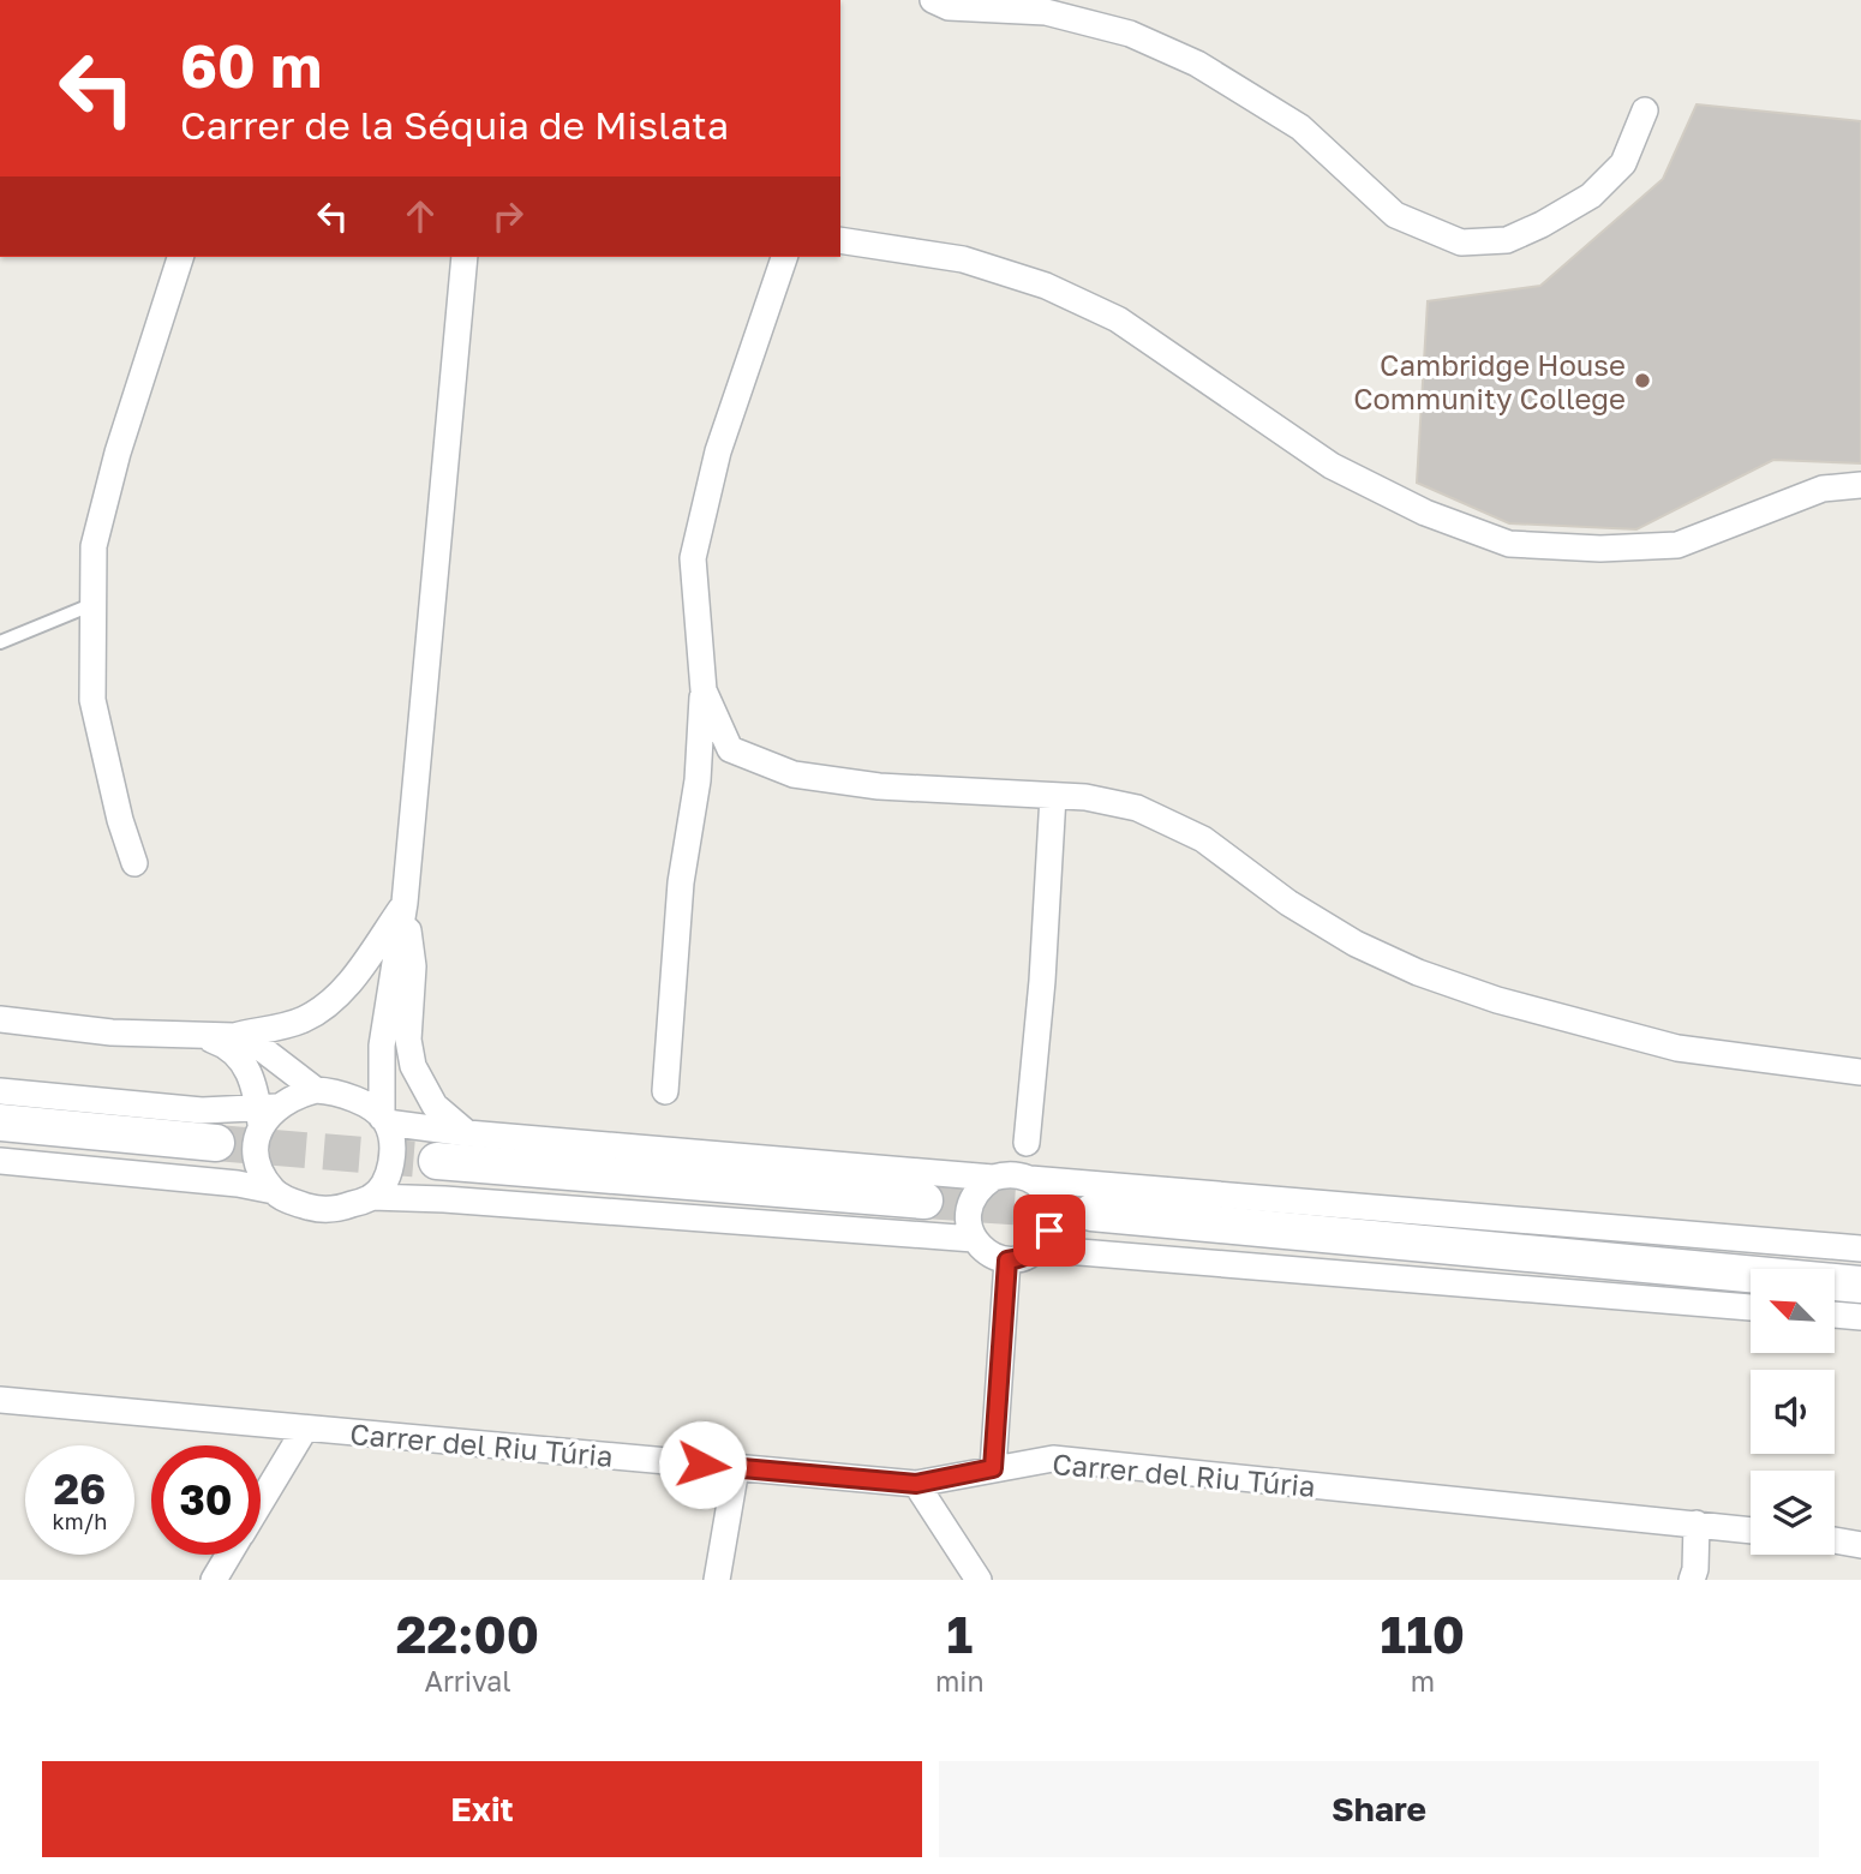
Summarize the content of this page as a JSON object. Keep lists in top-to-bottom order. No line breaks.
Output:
{"streets":{"street":["Carrer del Riu Túria"]},"places":["Cambridge House Community College"],"north":"top left","page":{"turn":["60 m","Carrer de la Séquia de Mislata"],"speed":"26 km/h","limit":"30","eta":["22:00","Arrival","1","min","110","m"],"buttons":["Exit","Share"]}}
